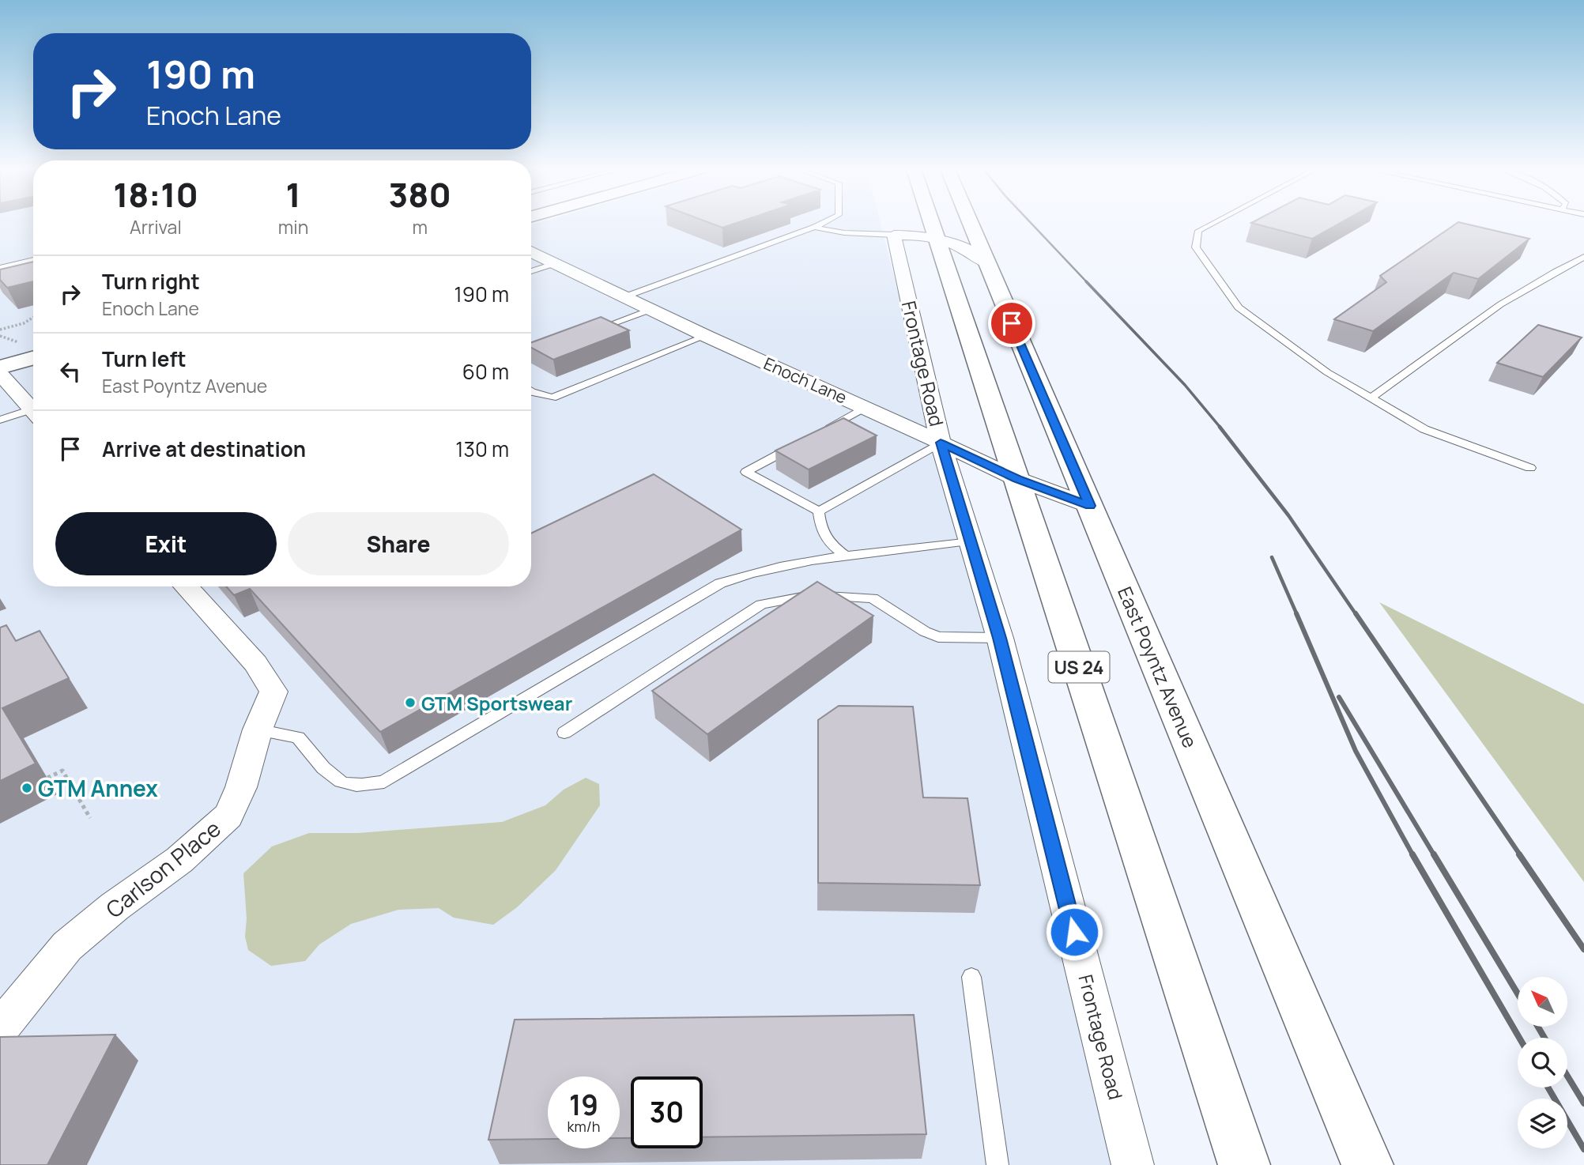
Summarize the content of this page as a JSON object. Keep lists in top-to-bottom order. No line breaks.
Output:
{"streets":{"main road":["US 24","East Poyntz Avenue"],"street":["Frontage Road","Enoch Lane","Carlson Place"]},"crossings":[["Frontage Road","Enoch Lane"],["Enoch Lane","US 24"],["Enoch Lane","East Poyntz Avenue"]],"places":["GTM Sportswear","GTM Annex"],"north":"top left","page":{"turn":["190 m","Enoch Lane"],"eta":["18:10","Arrival","1","min","380","m"],"list":[{"name":"Turn right","note":"Enoch Lane","value":"190 m"},{"name":"Turn left","note":"East Poyntz Avenue","value":"60 m"},{"name":"Arrive at destination","value":"130 m"}],"buttons":["Exit","Share"],"speed":"19 km/h","limit":"30"}}
